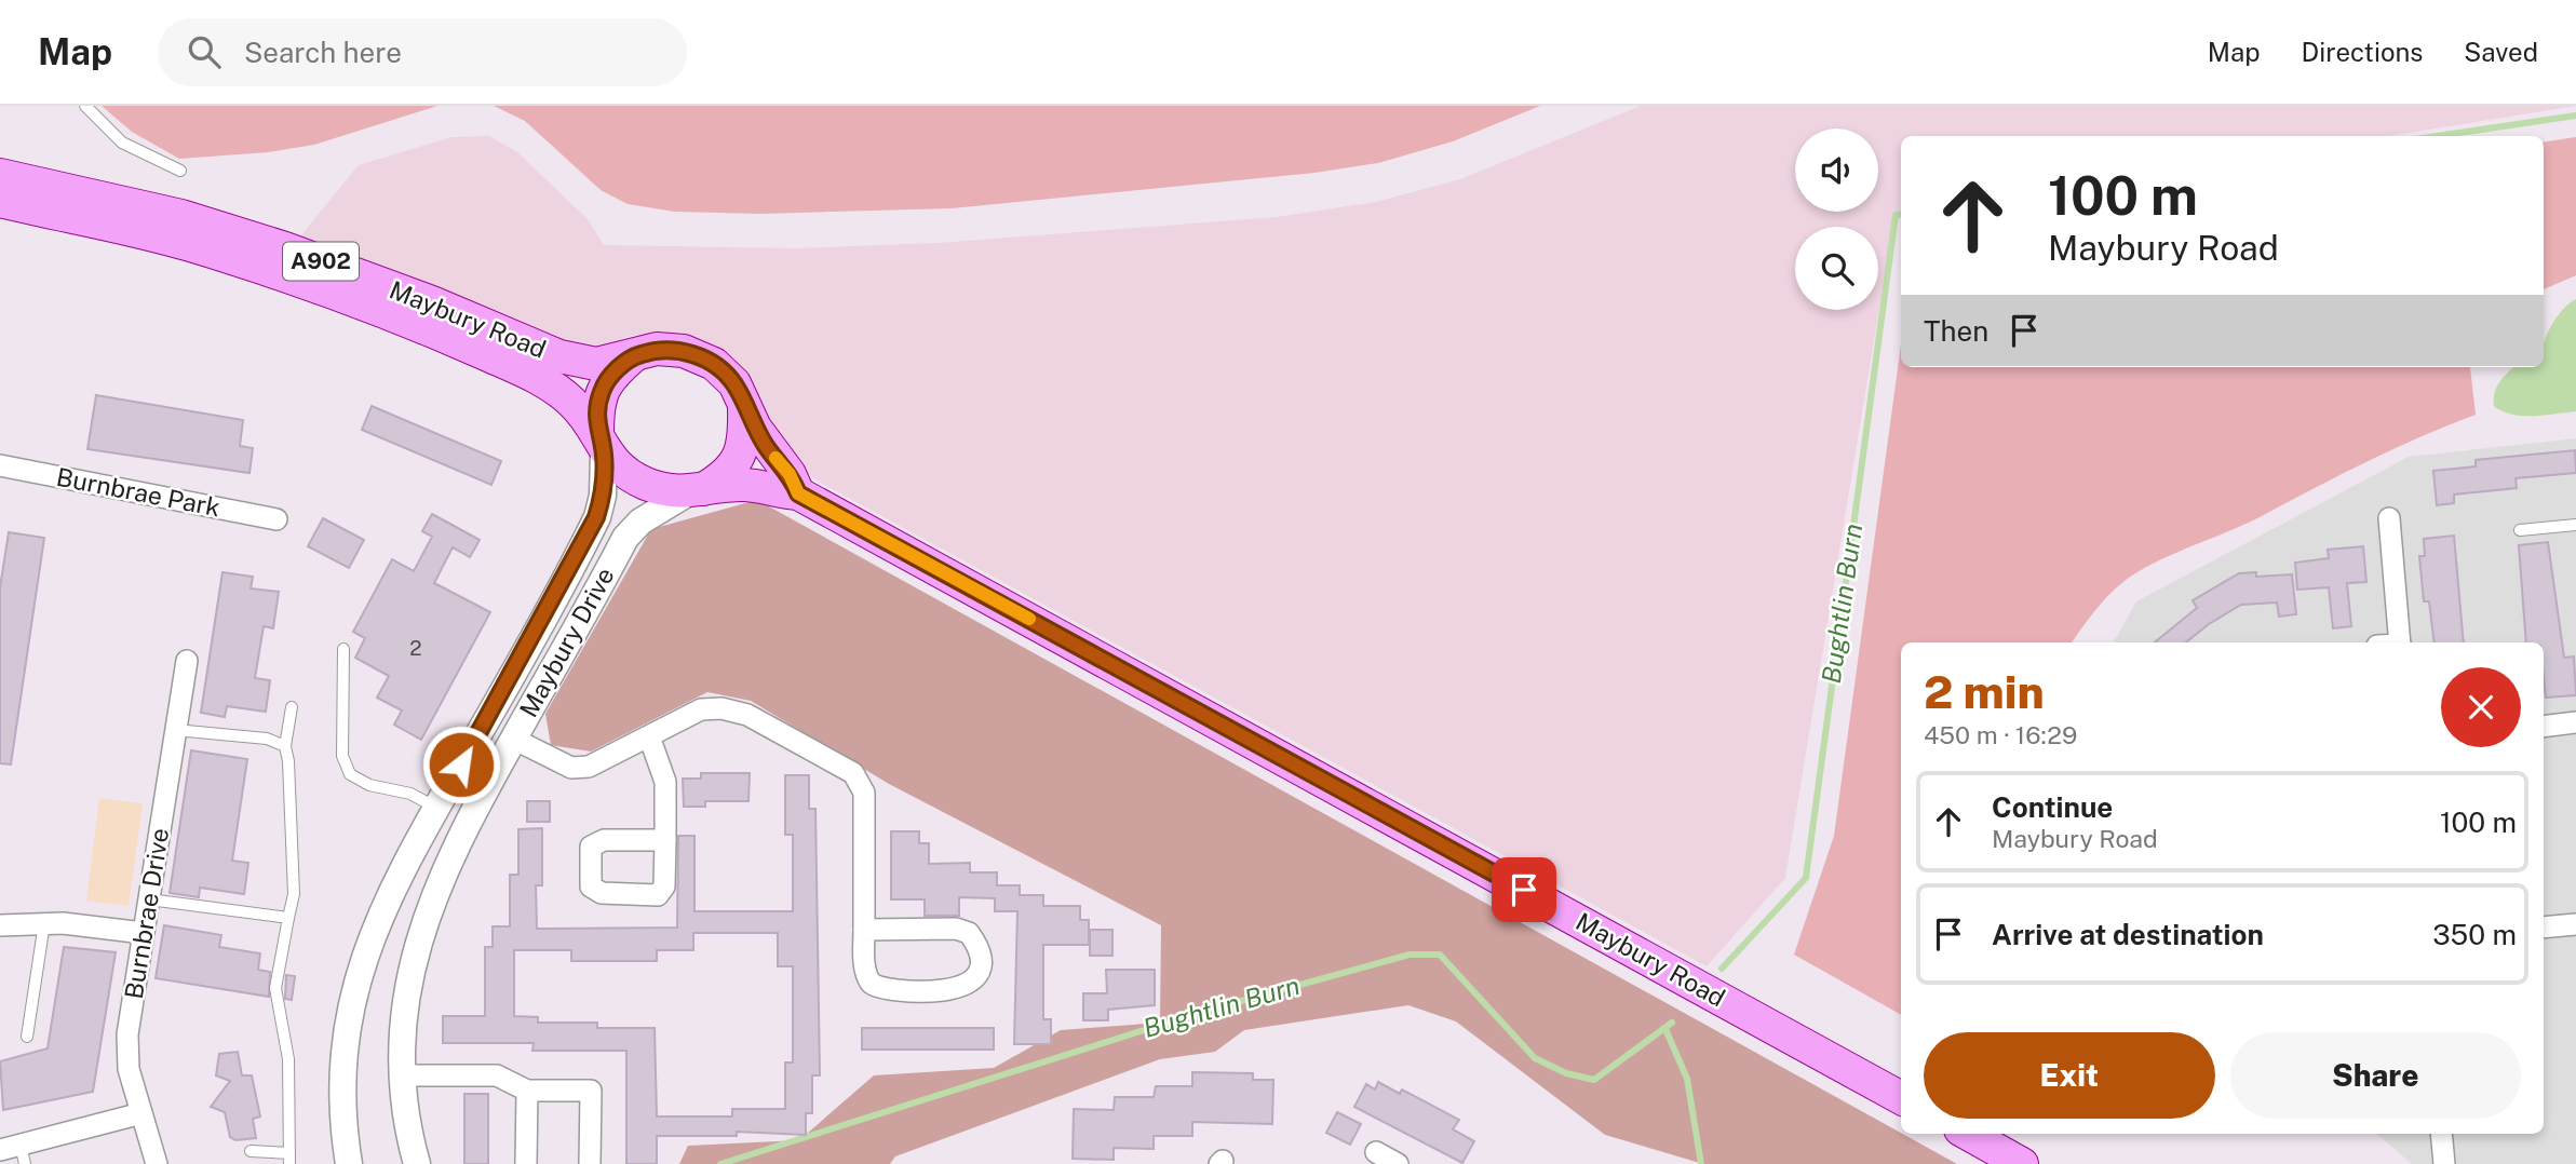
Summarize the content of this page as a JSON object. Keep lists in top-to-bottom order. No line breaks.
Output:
{"streets":{"main road":["A902","Maybury Road"],"street":["Burnbrae Park","Maybury Drive","Burnbrae Drive"]},"crossings":[["Maybury Road","Maybury Drive"]],"water":["Bughtlin Burn"],"house_numbers":["2"],"page":{"header":"Map","search":"Search here","nav":["Map","Directions","Saved"],"turn":["100 m","Maybury Road"],"then":"Then","heading":["2 min","450 m · 16:29"],"list":[{"name":"Continue","note":"Maybury Road","value":"100 m"},{"name":"Arrive at destination","value":"350 m"}],"buttons":["Exit","Share"]}}
